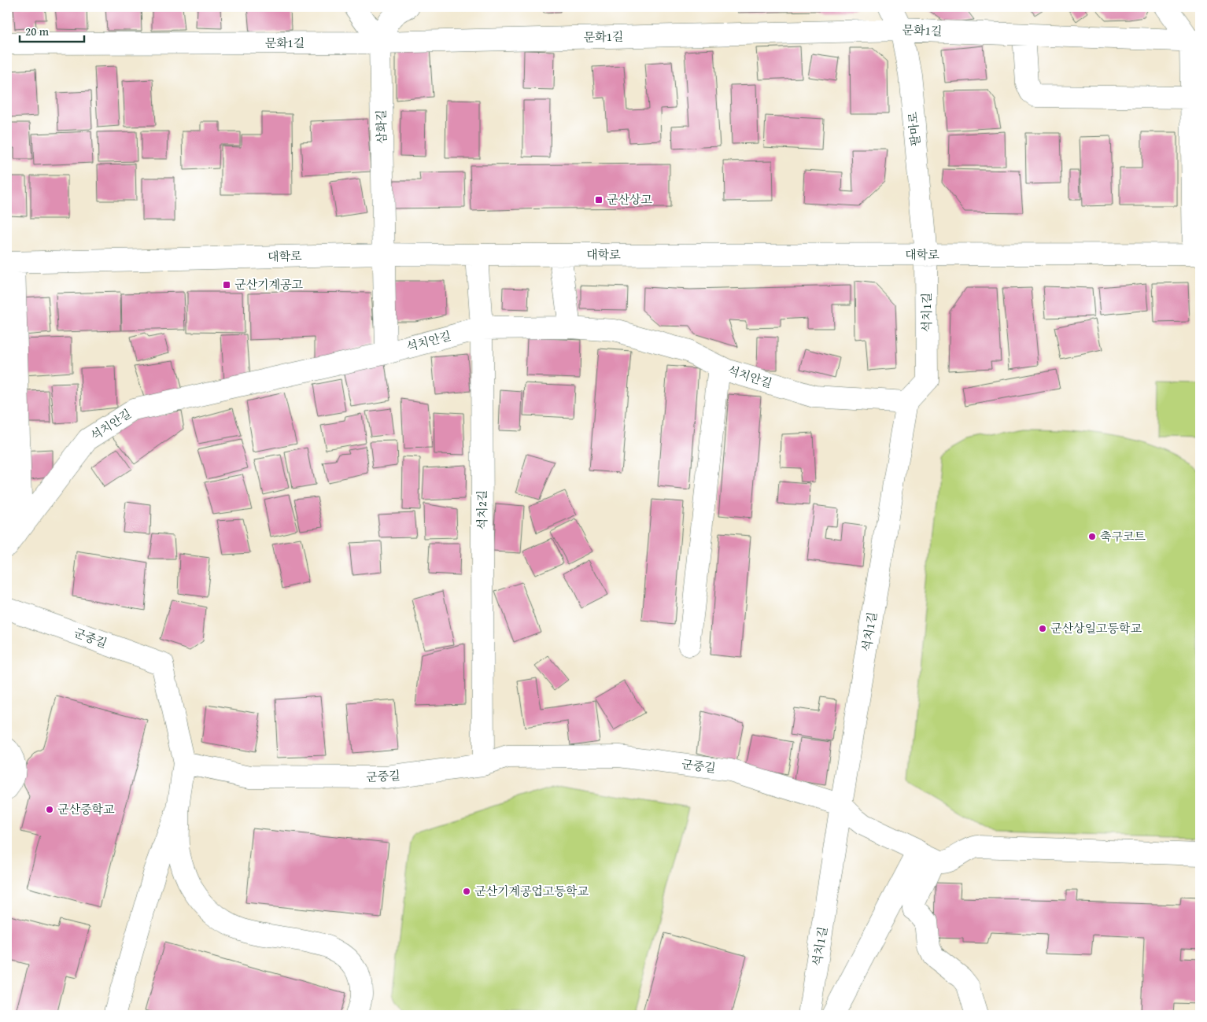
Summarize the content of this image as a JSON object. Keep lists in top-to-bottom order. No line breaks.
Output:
{"streets":{"street":["문화1길","삼화길","팔마로","대학로","석치1길","석치안길","석치2길","군중길"]},"crossings":[["문화1길","삼화길"],["문화1길","팔마로"],["삼화길","대학로"],["삼화길","석치안길"],["팔마로","대학로"],["팔마로","석치1길"],["대학로","석치1길"],["대학로","석치2길"],["석치1길","석치안길"],["석치1길","군중길"],["석치안길","석치2길"],["석치2길","군중길"]],"places":{"transit":["군산상고","군산기계공고"],"other":["축구코트","군산상일고등학교","군산중학교","군산기계공업고등학교"]},"scale_bar":"20 m"}
